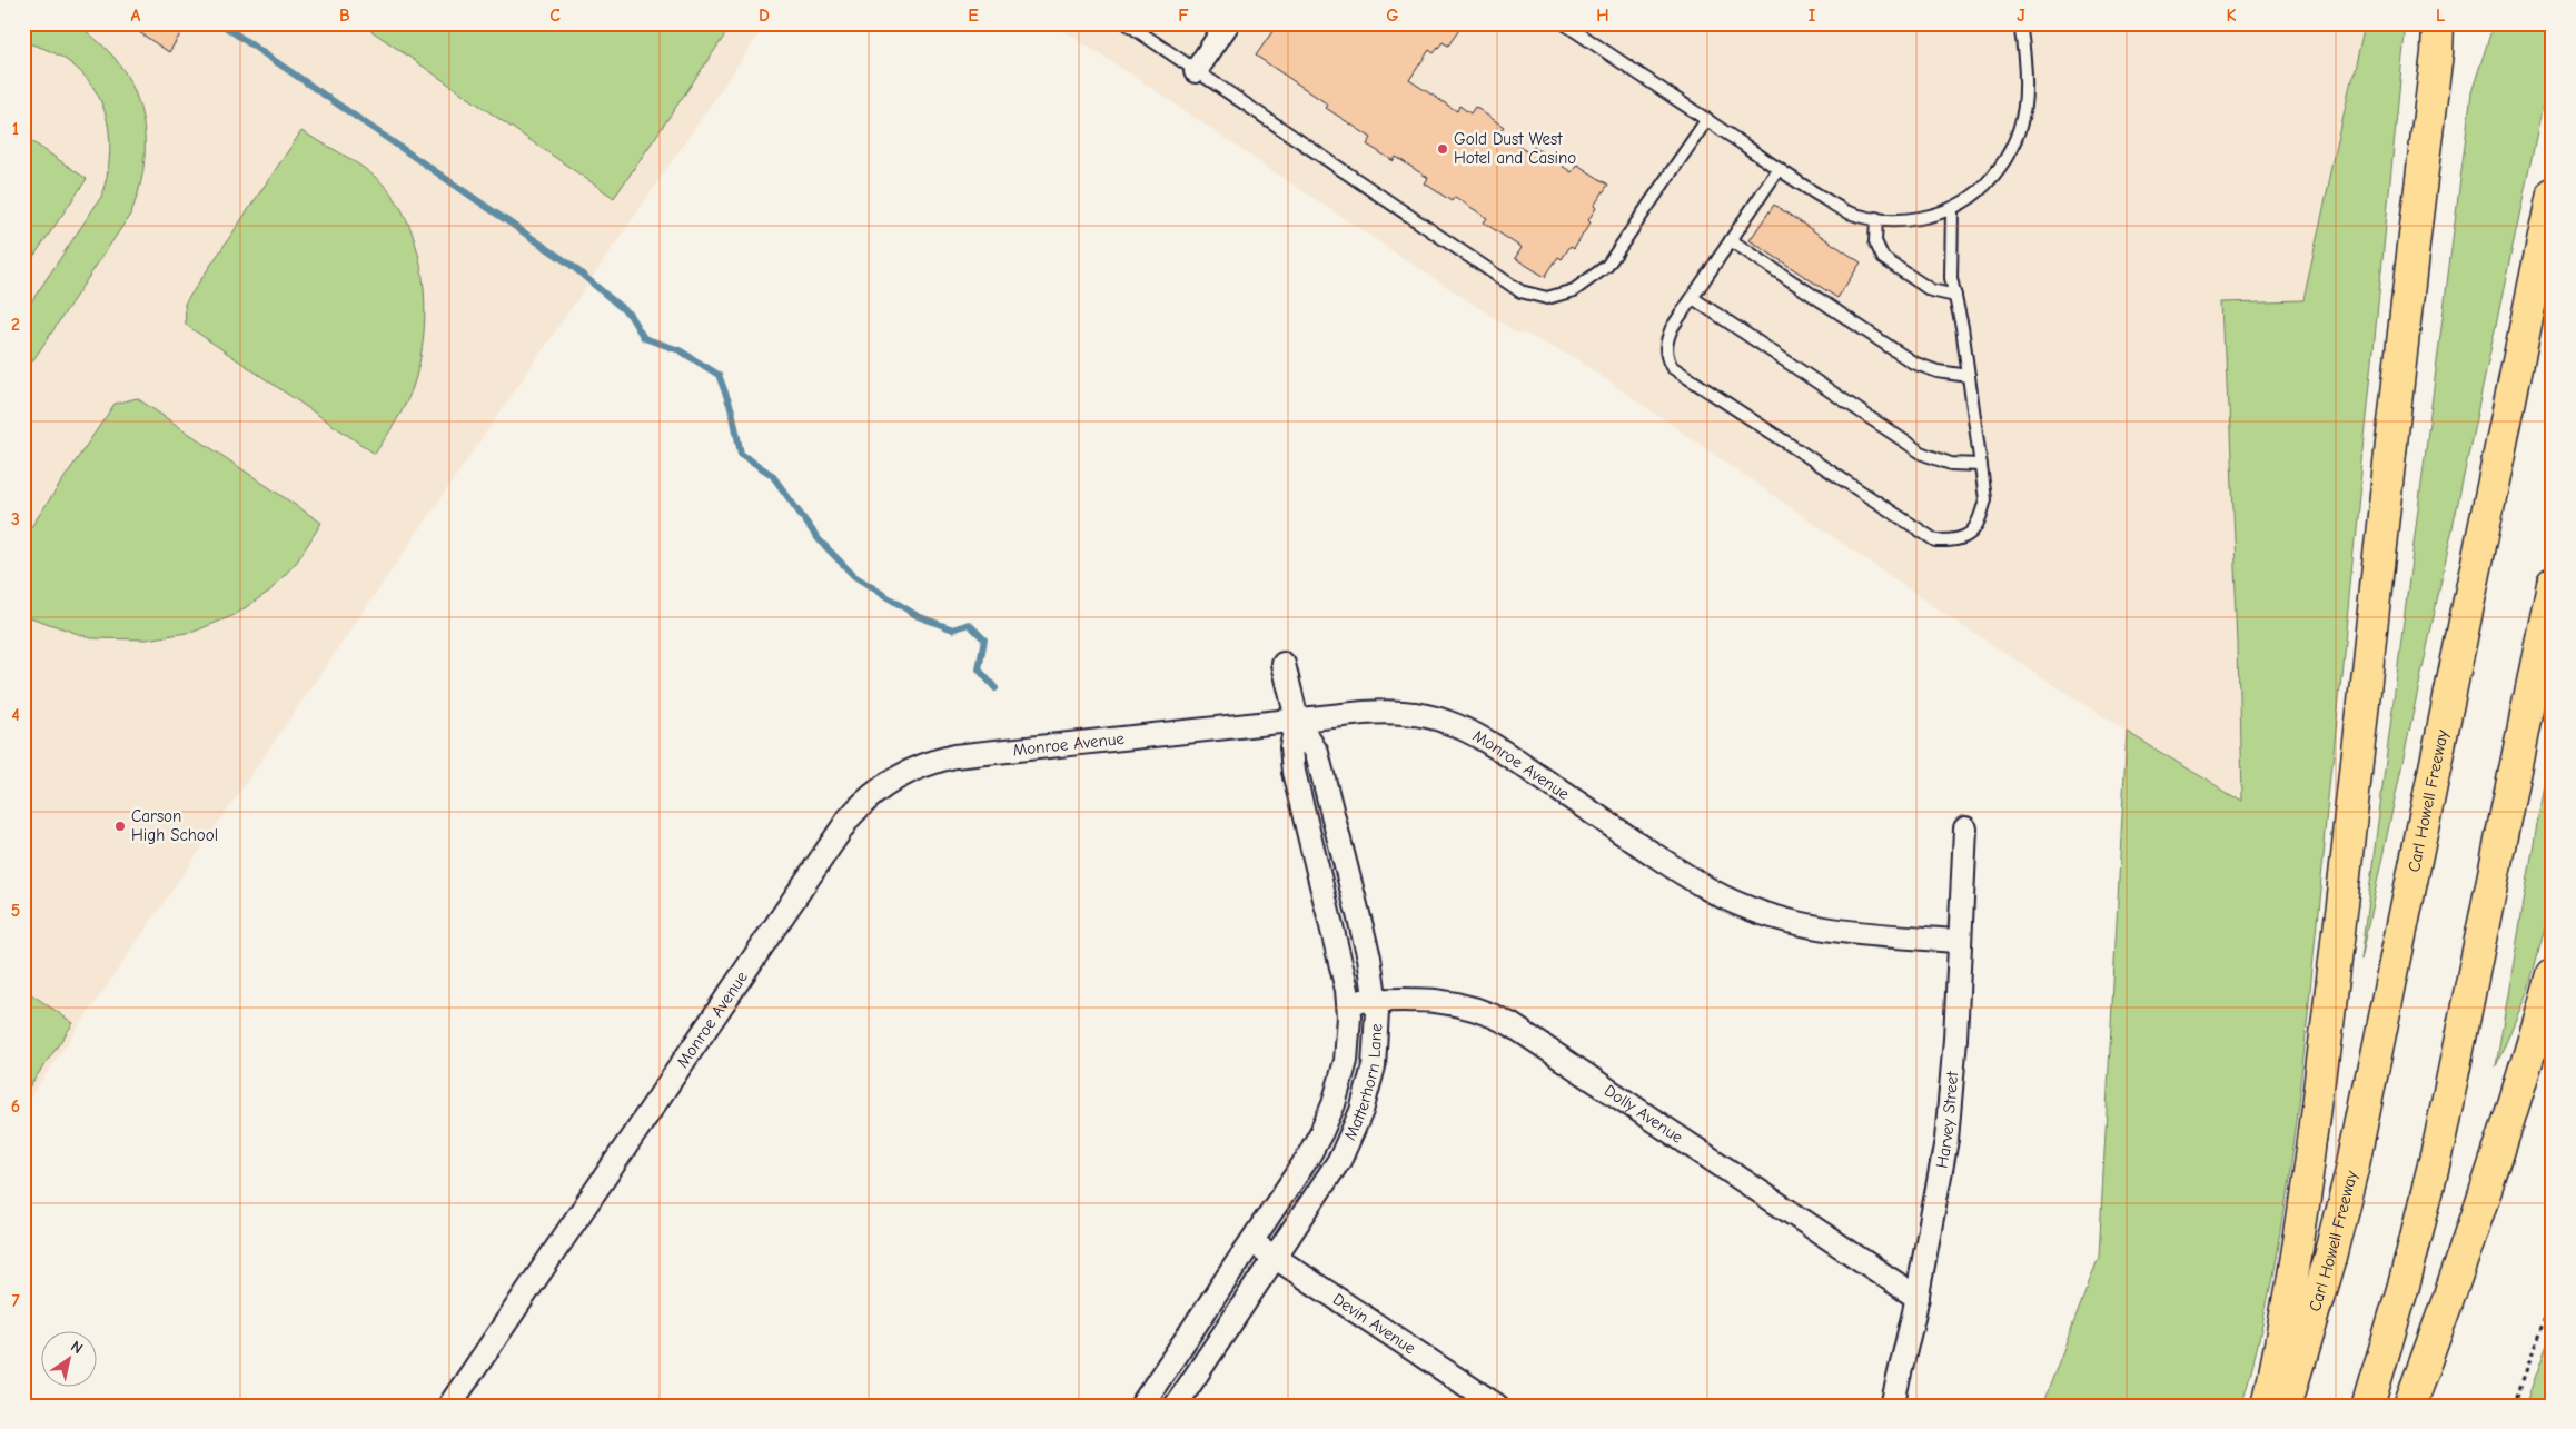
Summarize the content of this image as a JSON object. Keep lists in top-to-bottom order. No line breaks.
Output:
{"streets":{"highway":["Carl Howell Freeway"],"street":["Monroe Avenue","Matterhorn Lane","Dolly Avenue","Harvey Street","Devin Avenue"]},"crossings":[["Monroe Avenue","Matterhorn Lane"],["Monroe Avenue","Harvey Street"],["Matterhorn Lane","Dolly Avenue"],["Matterhorn Lane","Devin Avenue"],["Dolly Avenue","Harvey Street"]],"places":["Gold Dust West Hotel and Casino","Carson High School"],"north":"top right","grid":{"columns":["A","B","C","D","E","F","G","H","I","J","K","L"],"rows":["1","2","3","4","5","6","7"]}}
